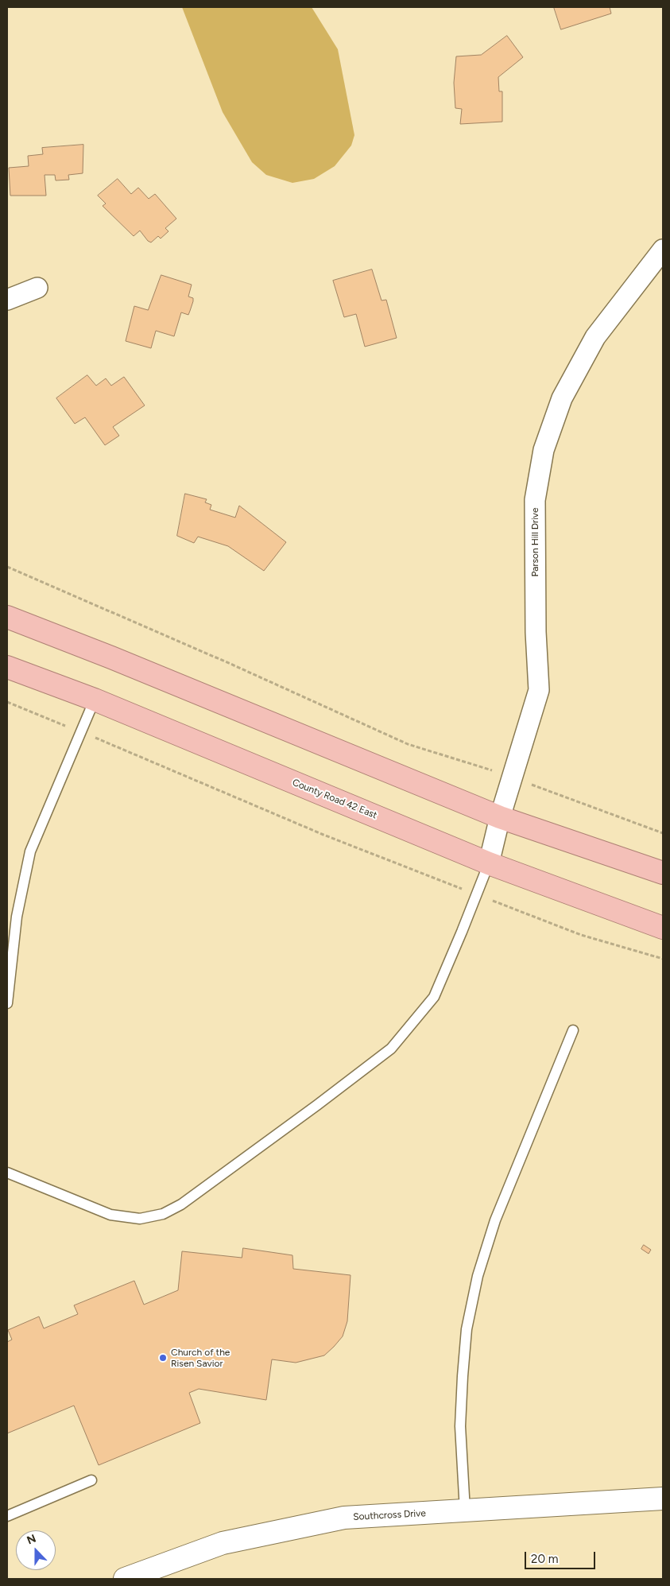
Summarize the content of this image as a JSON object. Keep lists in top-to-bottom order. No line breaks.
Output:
{"streets":{"highway":["County Road 42 East"],"street":["Parson Hill Drive","Southcross Drive"]},"crossings":[["Parson Hill Drive","County Road 42 East"]],"places":["Church of the Risen Savior"],"scale_bar":"20 m","north":"top"}
